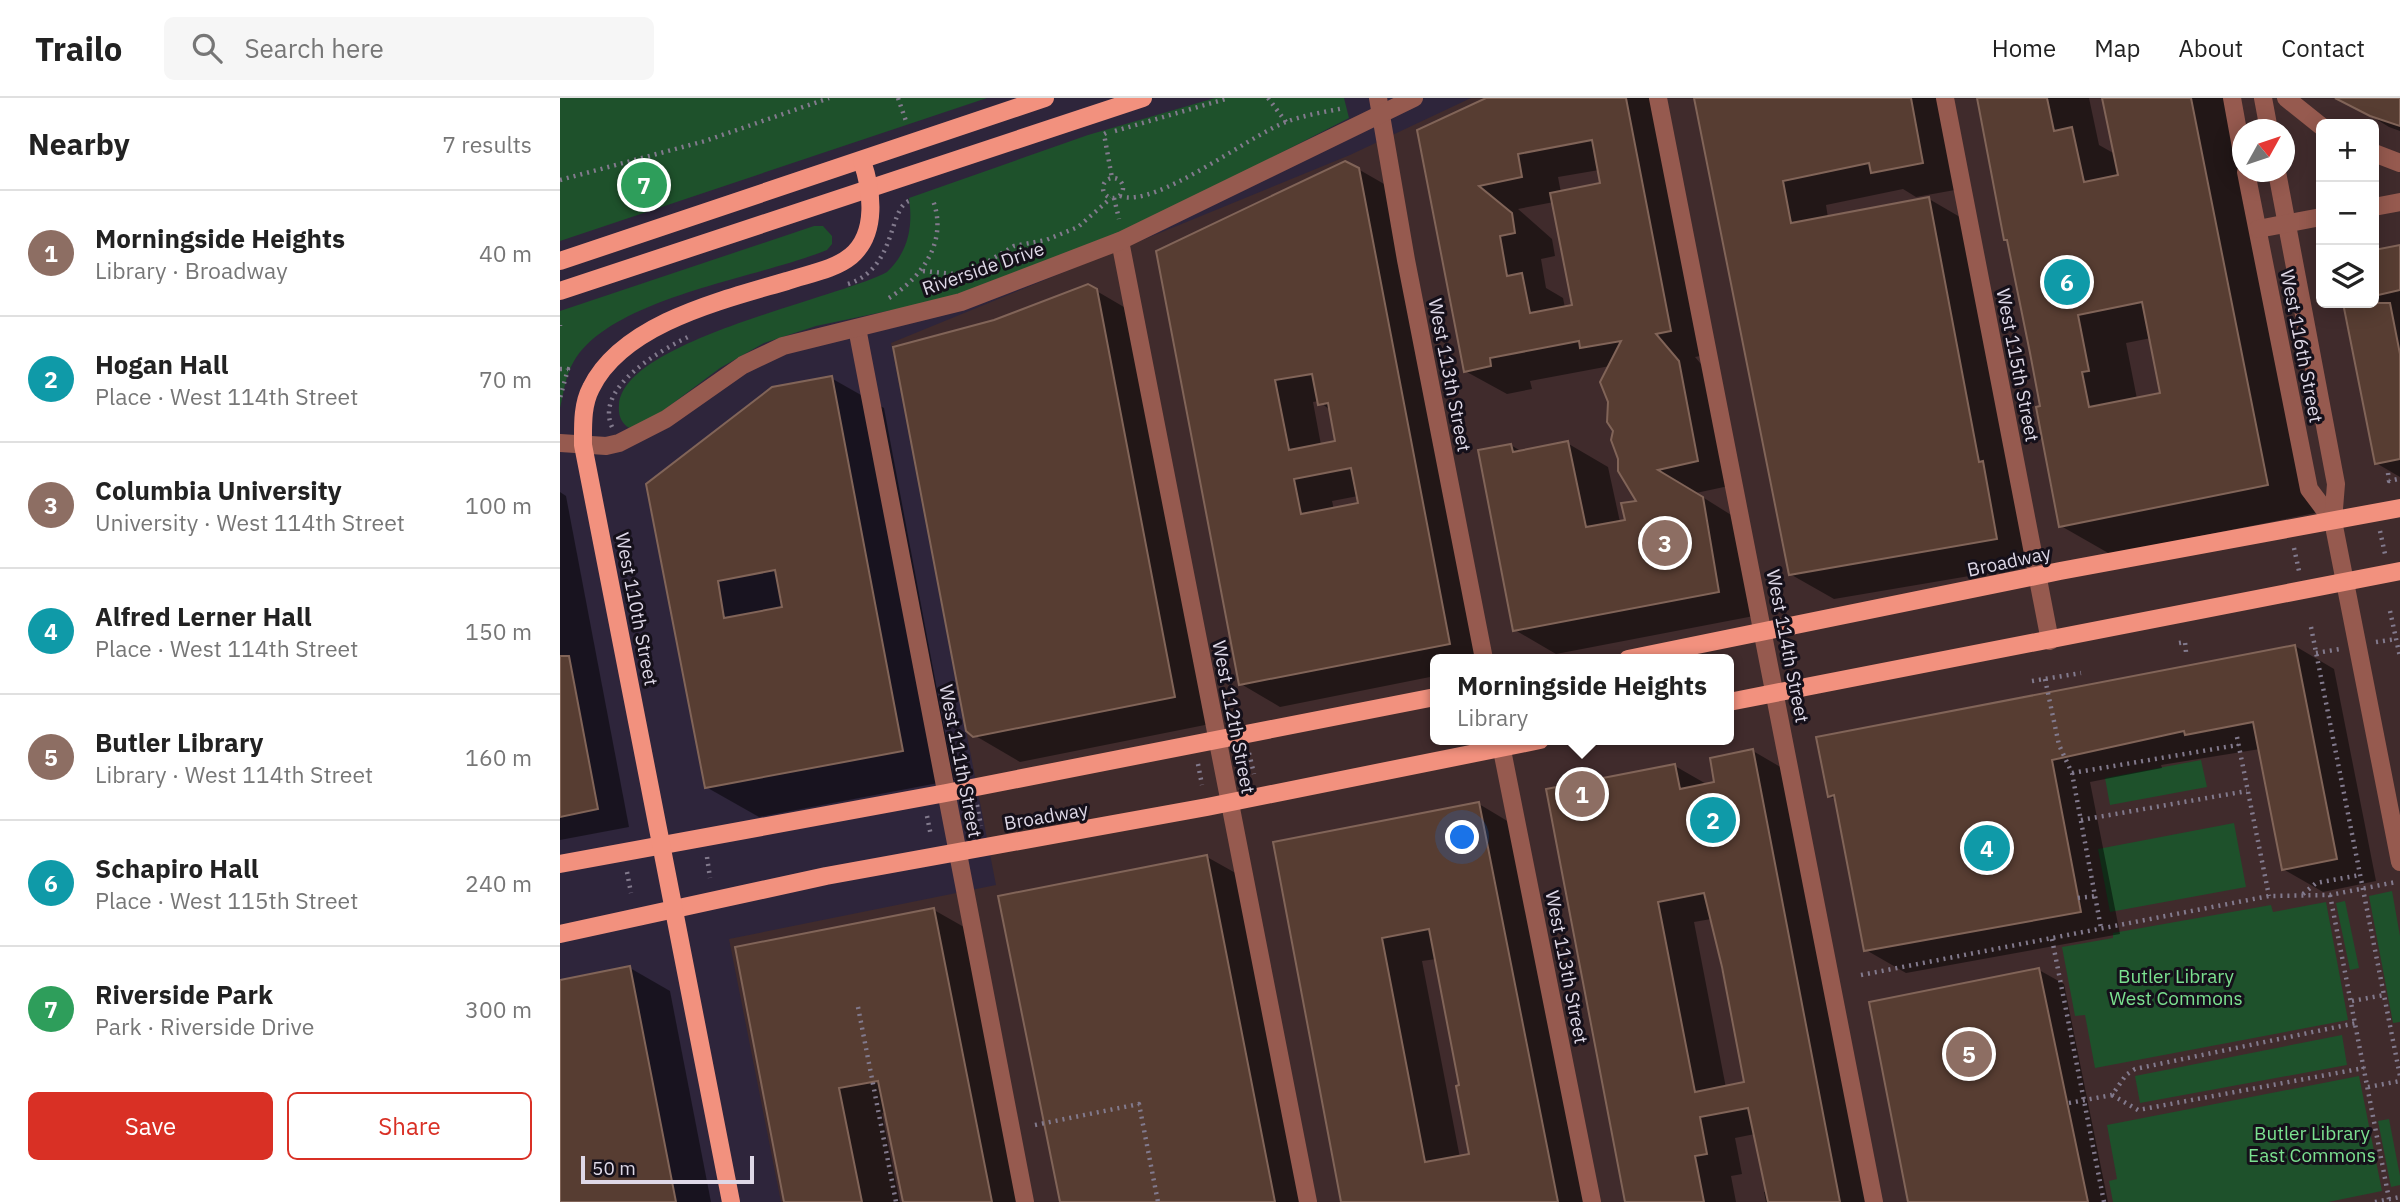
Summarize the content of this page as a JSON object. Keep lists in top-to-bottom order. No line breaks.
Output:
{"streets":{"main road":["Broadway","West 110th Street"],"street":["Riverside Drive","West 116th Street","West 115th Street","West 113th Street","West 114th Street","West 112th Street","West 111th Street"]},"crossings":[["Riverside Drive","West 113th Street"],["Riverside Drive","West 110th Street"],["Riverside Drive","West 112th Street"],["Riverside Drive","West 111th Street"],["West 116th Street","Broadway"],["West 115th Street","Broadway"],["Broadway","West 110th Street"],["Broadway","West 114th Street"],["Broadway","West 112th Street"],["Broadway","West 111th Street"]],"parks":["Butler Library West Commons","Butler Library East Commons"],"scale_bar":"50 m","north":"top right","page":{"header":"Trailo","search":"Search here","nav":["Home","Map","About","Contact"],"heading":["Nearby","7 results"],"map_buttons":["+","−"],"pins":["7","6","3","1","2","4","5"],"list":[{"mark":"1","name":"Morningside Heights","note":"Library · Broadway","value":"40 m"},{"mark":"2","name":"Hogan Hall","note":"Place · West 114th Street","value":"70 m"},{"mark":"3","name":"Columbia University","note":"University · West 114th Street","value":"100 m"},{"mark":"4","name":"Alfred Lerner Hall","note":"Place · West 114th Street","value":"150 m"},{"mark":"5","name":"Butler Library","note":"Library · West 114th Street","value":"160 m"},{"mark":"6","name":"Schapiro Hall","note":"Place · West 115th Street","value":"240 m"},{"mark":"7","name":"Riverside Park","note":"Park · Riverside Drive","value":"300 m"}],"popup":["Morningside Heights","Library"],"buttons":["Save","Share"],"scale":"50 m"}}
